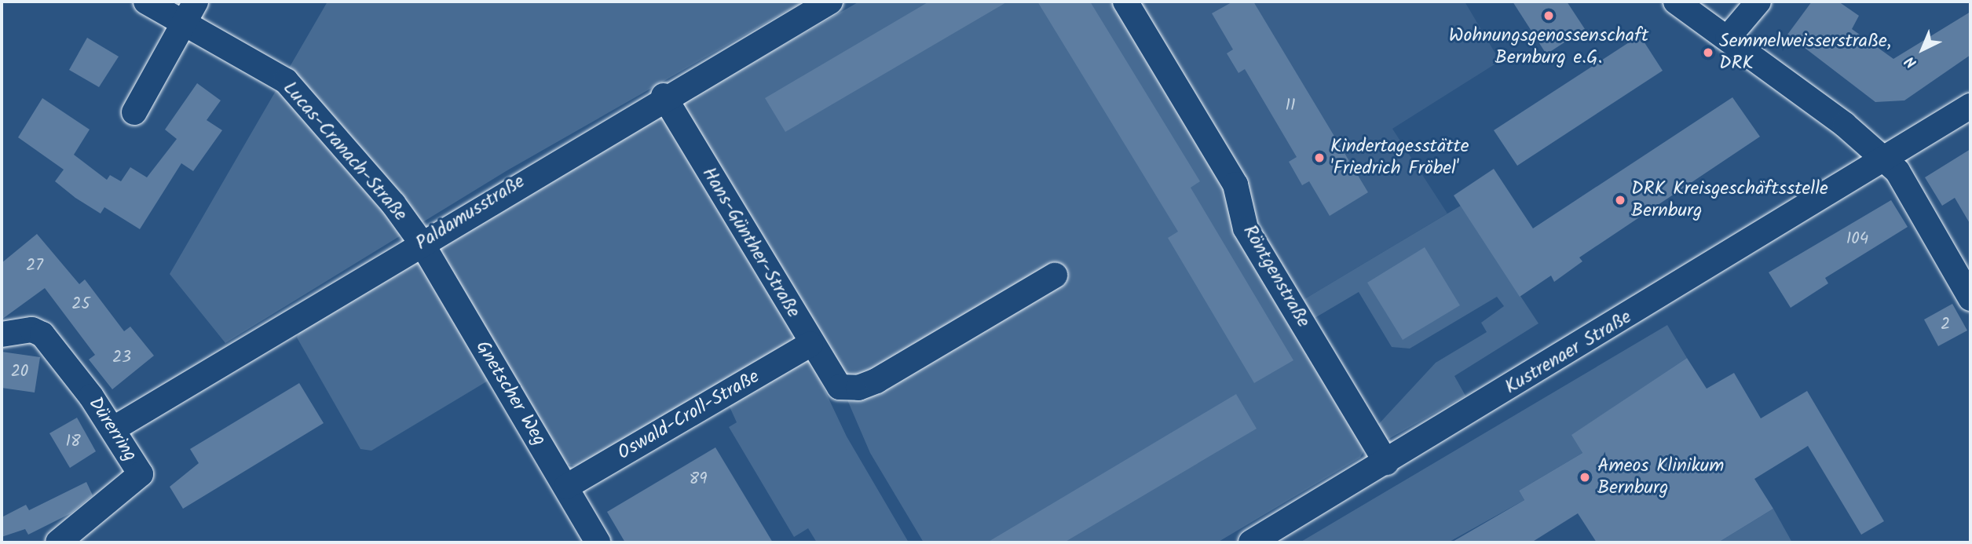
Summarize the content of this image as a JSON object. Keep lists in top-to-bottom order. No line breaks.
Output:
{"streets":{"street":["Lucas-Cranach-Straße","Paldamusstraße","Hans-Günther-Straße","Röntgenstraße","Kustrenaer Straße","Gnetscher Weg","Oswald-Croll-Straße","Dürerring"]},"crossings":[["Lucas-Cranach-Straße","Paldamusstraße"],["Lucas-Cranach-Straße","Gnetscher Weg"],["Paldamusstraße","Hans-Günther-Straße"],["Paldamusstraße","Gnetscher Weg"],["Paldamusstraße","Dürerring"],["Hans-Günther-Straße","Oswald-Croll-Straße"],["Röntgenstraße","Kustrenaer Straße"],["Gnetscher Weg","Oswald-Croll-Straße"]],"places":["Wohnungsgenossenschaft Bernburg e.G.","Semmelweisserstraße, DRK","Kindertagesstätte 'Friedrich Fröbel'","DRK Kreisgeschäftsstelle Bernburg","Ameos Klinikum Bernburg"],"house_numbers":["11","104","27","25","2","23","20","18","89"],"north":"bottom left"}
